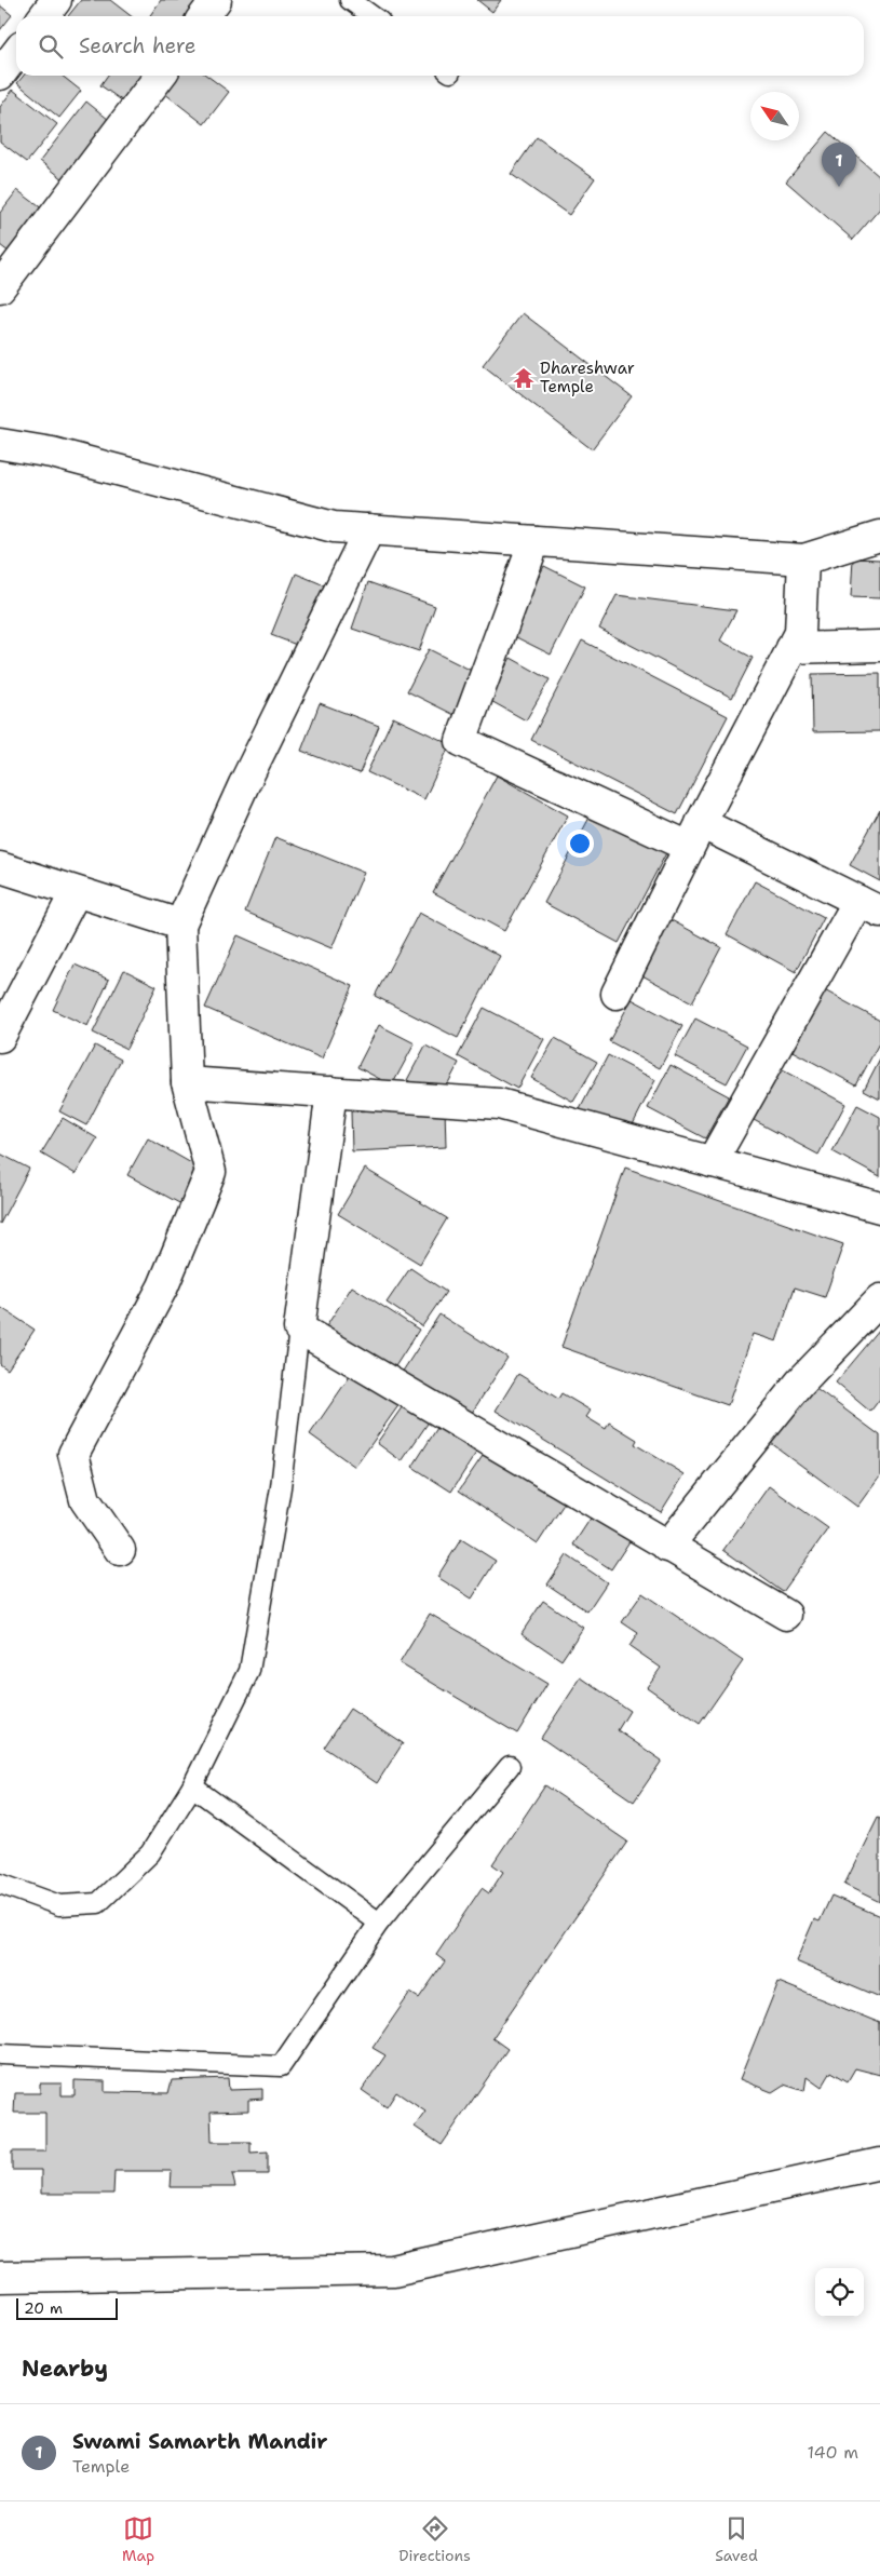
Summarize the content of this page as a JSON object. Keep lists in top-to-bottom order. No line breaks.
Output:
{"places":{"temple":["Dhareshwar Temple"]},"scale_bar":"20 m","north":"top left","page":{"search":"Search here","pins":"1","scale":"20 m","heading":"Nearby","list":[{"mark":"1","name":"Swami Samarth Mandir","note":"Temple","value":"140 m"}],"nav":["Map","Directions","Saved"]}}
